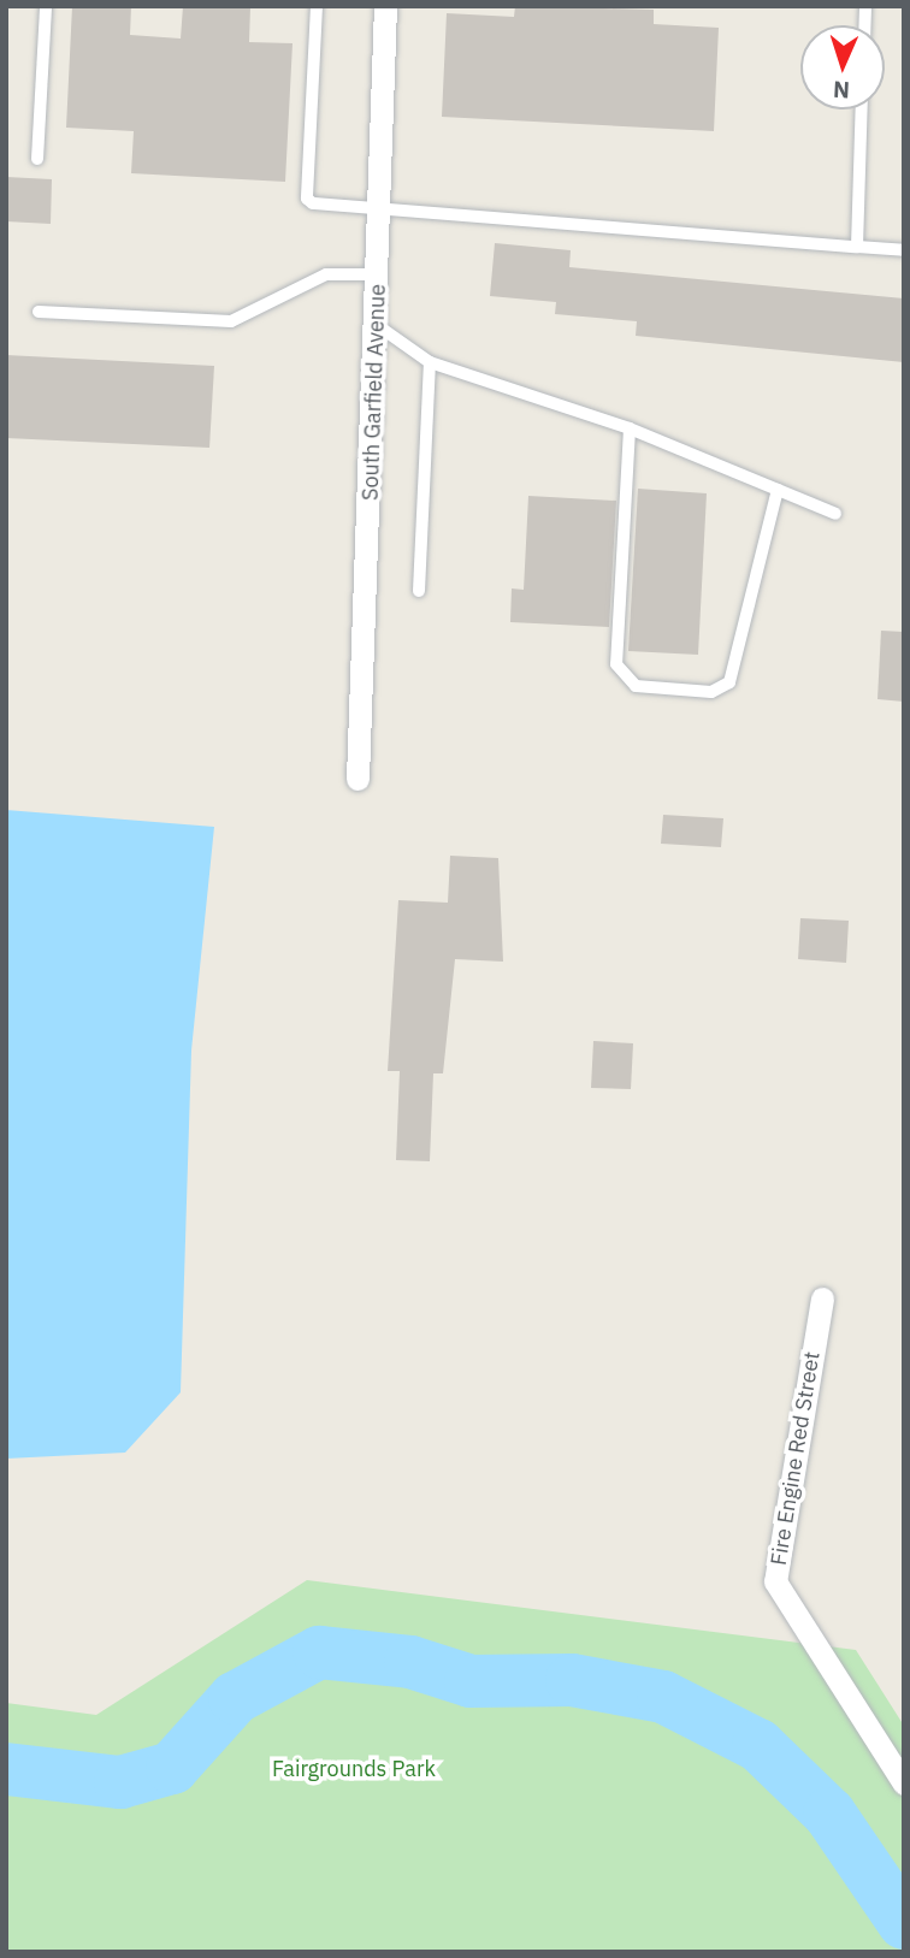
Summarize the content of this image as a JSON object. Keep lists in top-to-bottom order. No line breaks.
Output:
{"streets":{"street":["South Garfield Avenue","Fire Engine Red Street"]},"parks":["Fairgrounds Park"],"north":"bottom"}
